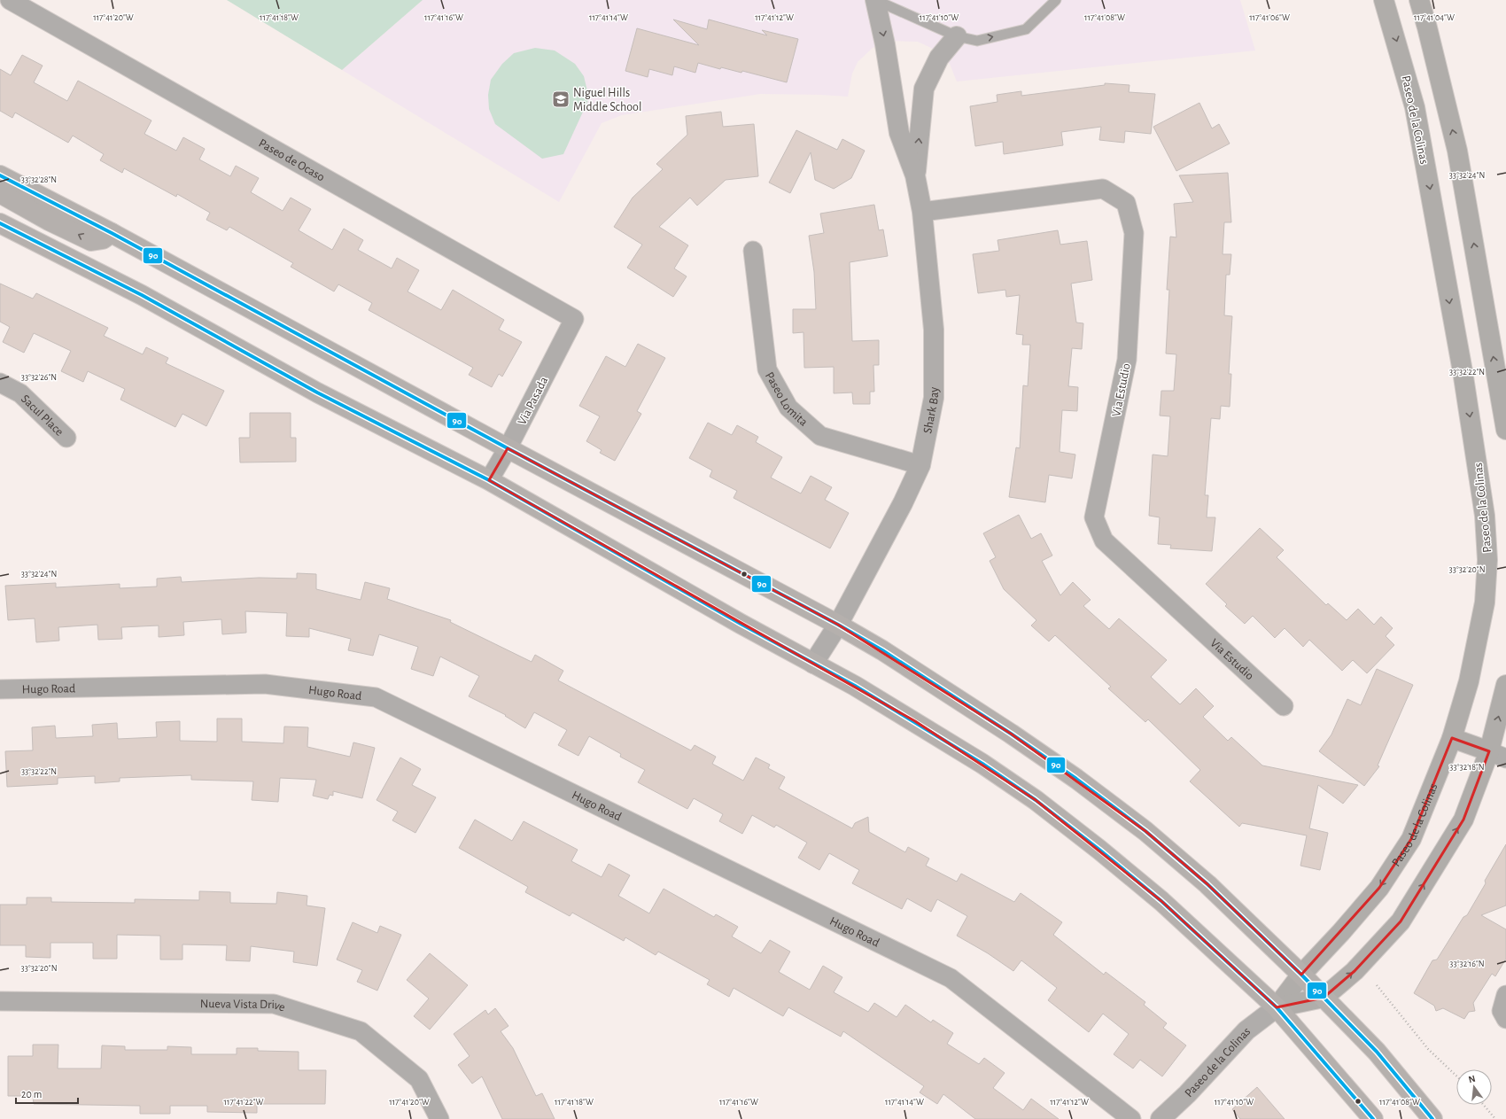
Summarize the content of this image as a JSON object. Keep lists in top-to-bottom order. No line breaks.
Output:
{"streets":{"main road":["Paseo de la Colinas"],"street":["Paseo de Ocaso","Via Estudio","Paseo Lomita","Via Pasada","Shark Bay","Sacul Place","Hugo Road","Nueva Vista Drive"]},"crossings":[["Paseo de Ocaso","Via Pasada"],["Via Estudio","Shark Bay"],["Paseo Lomita","Shark Bay"]],"places":{"school or university":["Niguel Hills Middle School"]},"lines":["transit line 90"],"scale_bar":"20 m","north":"top","coordinates":["117°41'10\"W","117°41'04\"W","117°41'20\"W","117°41'18\"W","117°41'16\"W","117°41'14\"W","117°41'12\"W","117°41'08\"W","117°41'06\"W","33°32'24\"N","33°32'28\"N","33°32'22\"N","33°32'26\"N","33°32'20\"N","33°32'18\"N","33°32'16\"N","117°41'22\"W"]}
